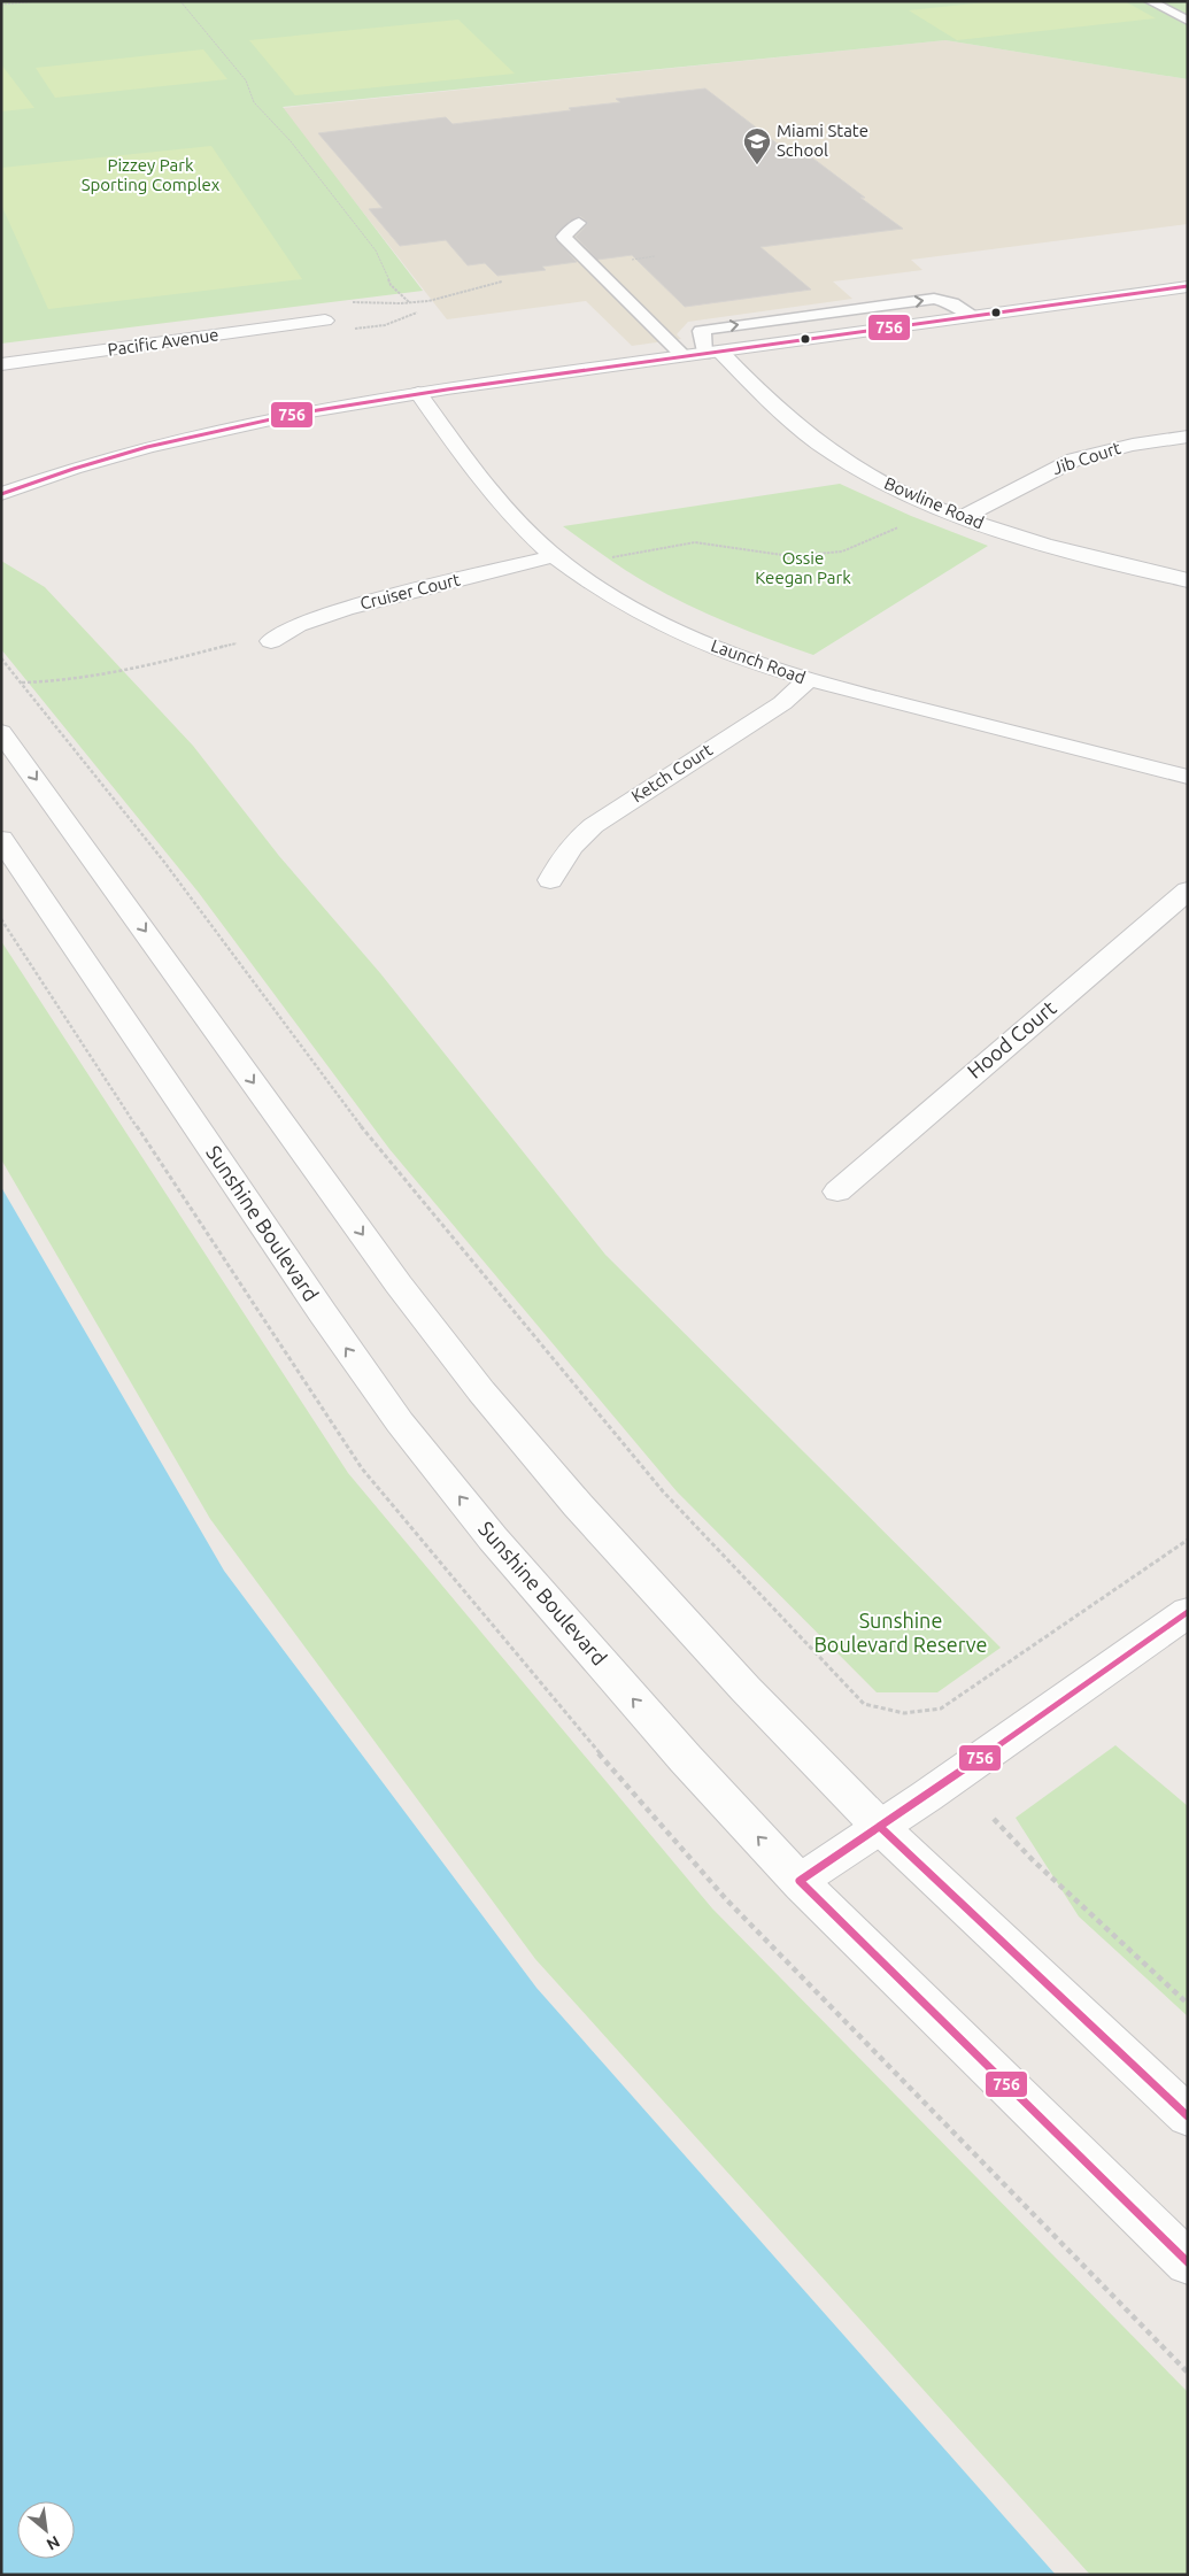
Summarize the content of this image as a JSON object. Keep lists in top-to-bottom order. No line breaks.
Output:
{"streets":{"street":["Pacific Avenue","Jib Court","Bowline Road","Cruiser Court","Launch Road","Ketch Court","Hood Court","Sunshine Boulevard"]},"crossings":[["Jib Court","Bowline Road"],["Cruiser Court","Launch Road"],["Launch Road","Ketch Court"]],"parks":["Pizzey Park Sporting Complex","Ossie Keegan Park","Sunshine Boulevard Reserve"],"places":{"school or university":["Miami State School"]},"lines":["transit line 756"],"north":"bottom right"}
